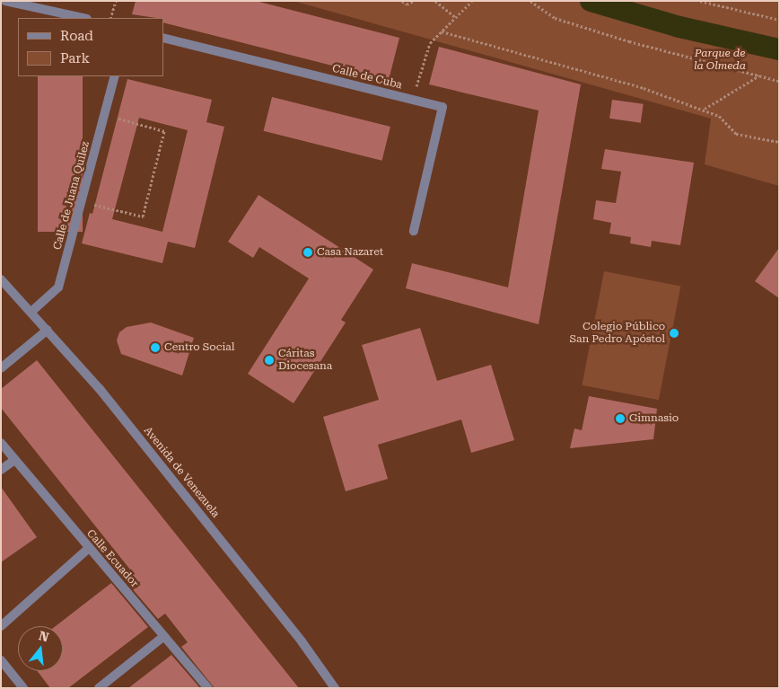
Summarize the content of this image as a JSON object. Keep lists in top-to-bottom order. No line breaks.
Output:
{"streets":{"street":["Calle de Cuba","Calle de Juana Quilez","Avenida de Venezuela","Calle Ecuador"]},"crossings":[["Calle de Juana Quilez","Avenida de Venezuela"]],"parks":["Parque de la Olmeda"],"places":["Casa Nazaret","Colegio Público San Pedro Apóstol","Centro Social","Cáritas Diocesana","Gimnasio"],"legend":["Road","Park"],"north":"top"}
